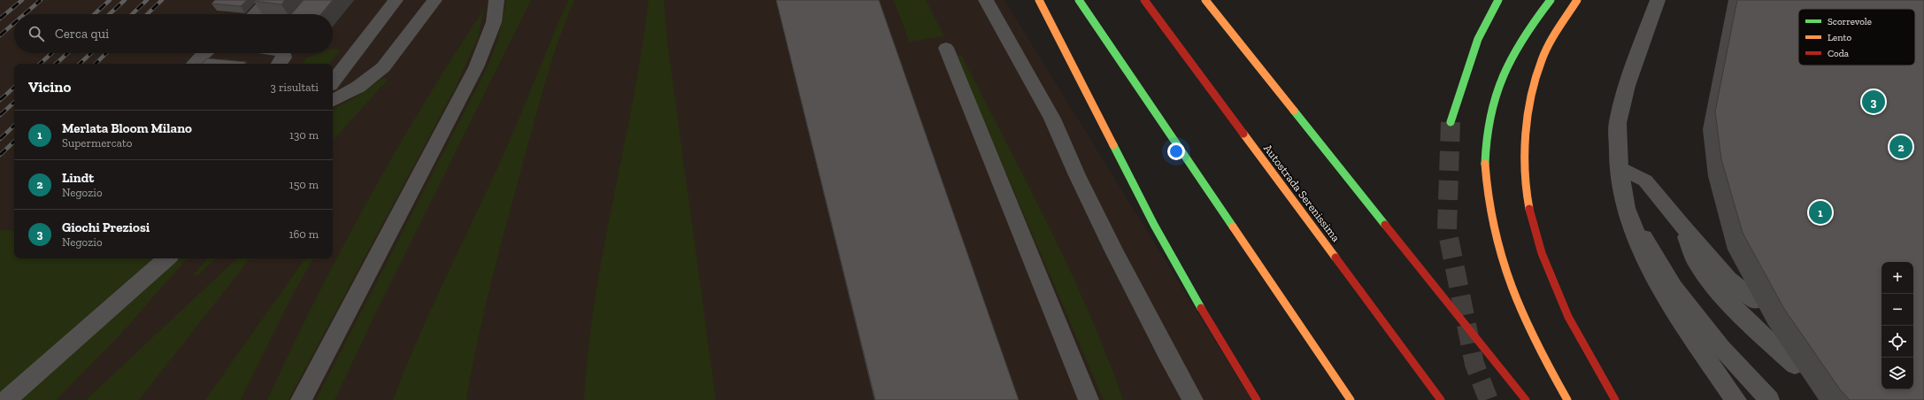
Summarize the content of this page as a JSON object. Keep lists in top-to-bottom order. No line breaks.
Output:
{"streets":{"highway":["Autostrada Serenissima"]},"legend":["Scorrevole","Lento","Coda"],"page":{"search":"Cerca qui","heading":["Vicino","3 risultati"],"pins":["3","2","1"],"list":[{"mark":"1","name":"Merlata Bloom Milano","note":"Supermercato","value":"130 m"},{"mark":"2","name":"Lindt","note":"Negozio","value":"150 m"},{"mark":"3","name":"Giochi Preziosi","note":"Negozio","value":"160 m"}],"map_buttons":["+","−"]}}
